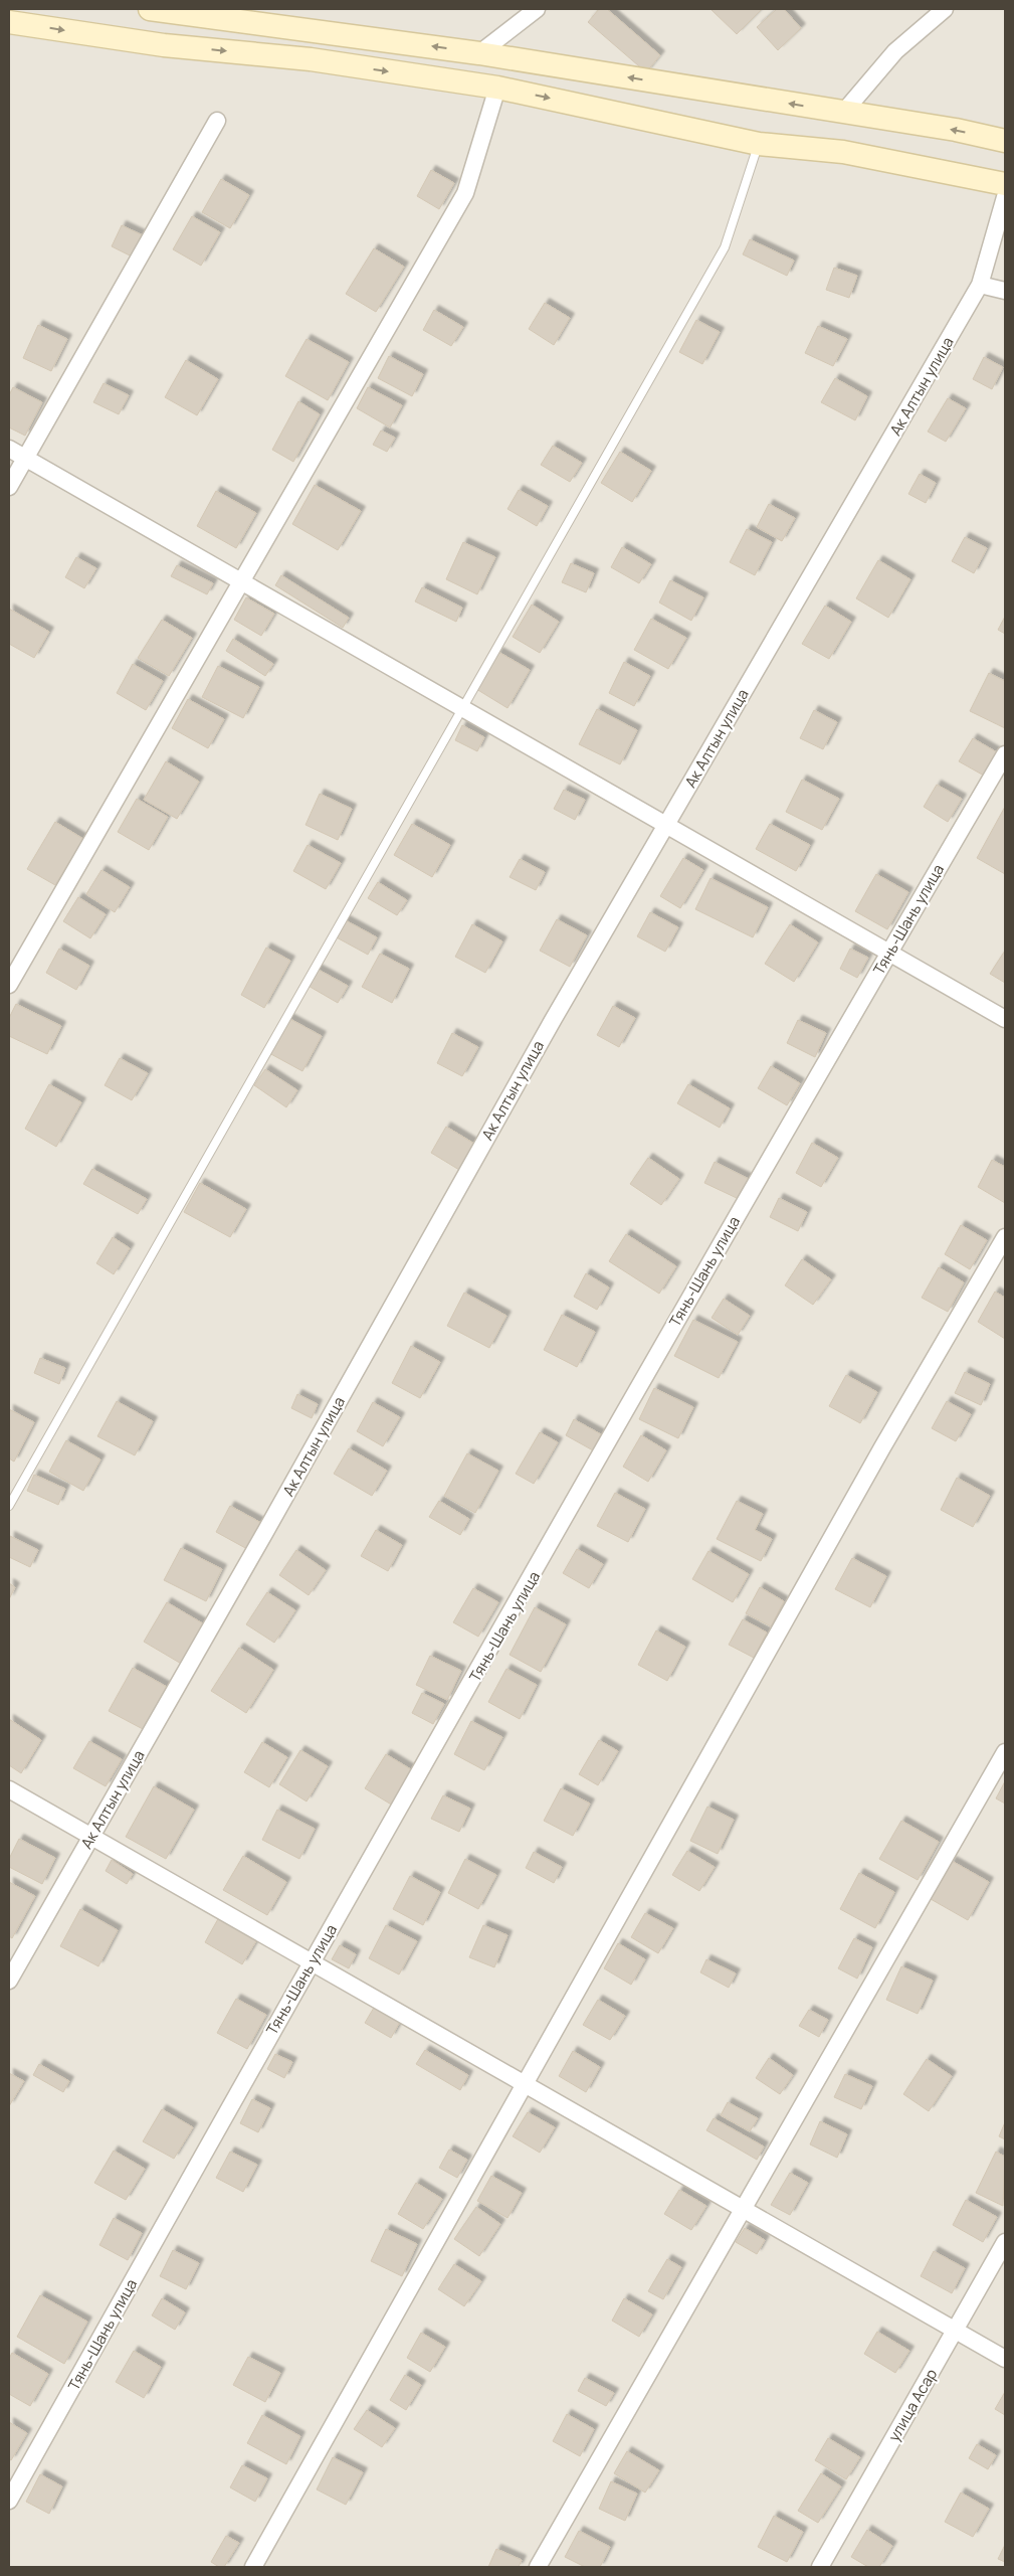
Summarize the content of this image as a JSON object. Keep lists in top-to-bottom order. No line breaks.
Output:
{"streets":{"street":["Ак Алтын улица","Тянь-Шань улица","улица Асар"]}}
